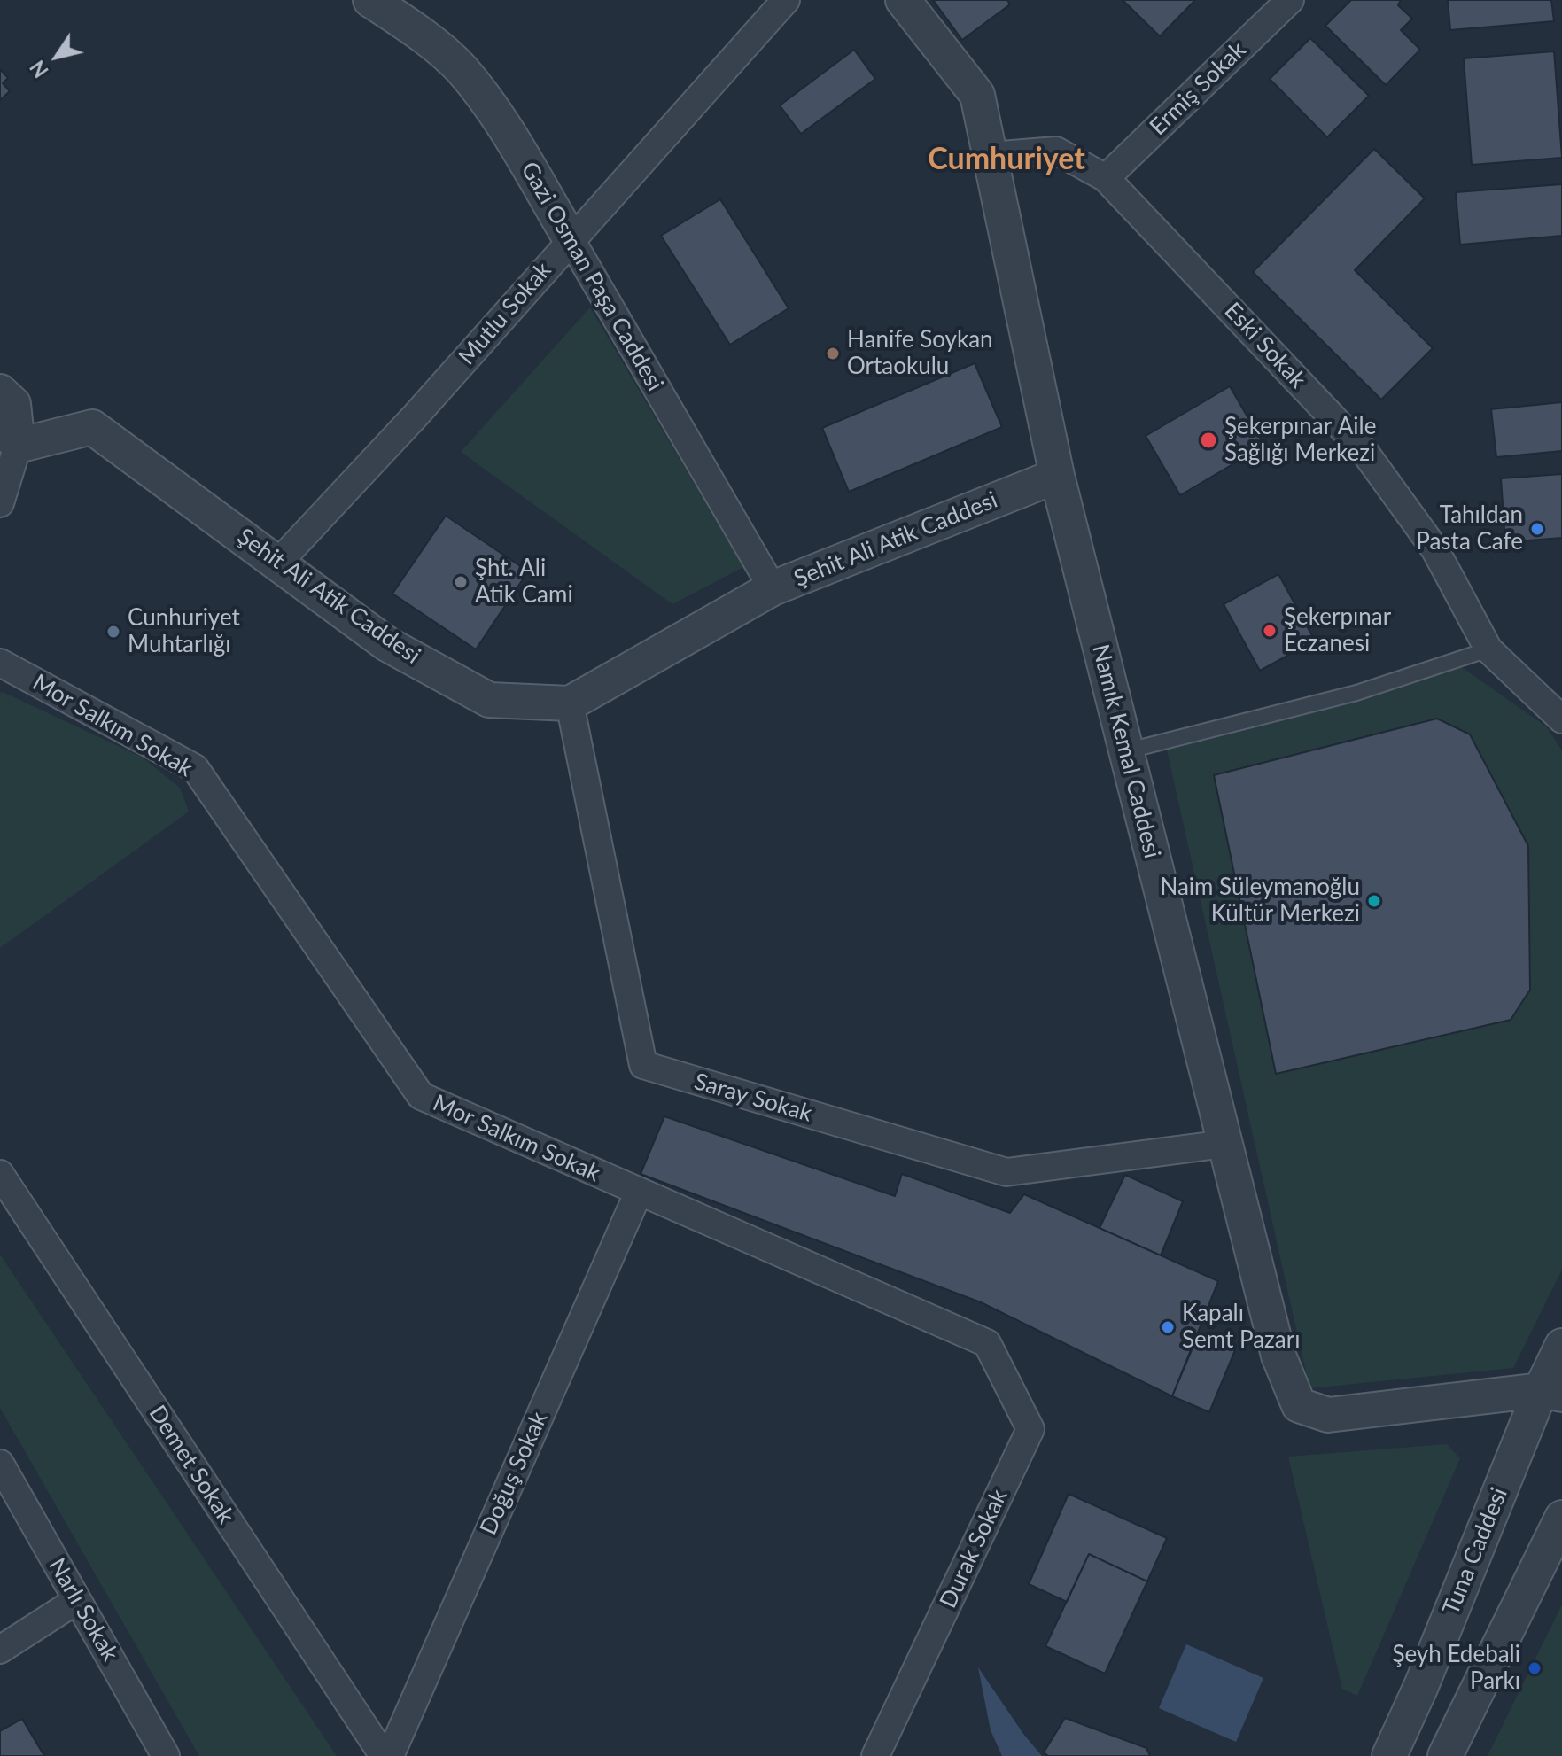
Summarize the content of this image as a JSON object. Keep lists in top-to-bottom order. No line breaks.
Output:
{"streets":{"street":["Ermiş Sokak","Gazi Osman Paşa Caddesi","Mutlu Sokak","Eski Sokak","Şehit Ali Atik Caddesi","Mor Salkım Sokak","Namık Kemal Caddesi","Saray Sokak","Demet Sokak","Doğuş Sokak","Durak Sokak","Tuna Caddesi","Narlı Sokak"]},"crossings":[["Ermiş Sokak","Eski Sokak"],["Gazi Osman Paşa Caddesi","Mutlu Sokak"],["Gazi Osman Paşa Caddesi","Şehit Ali Atik Caddesi"],["Mutlu Sokak","Şehit Ali Atik Caddesi"],["Eski Sokak","Namık Kemal Caddesi"],["Şehit Ali Atik Caddesi","Namık Kemal Caddesi"],["Şehit Ali Atik Caddesi","Saray Sokak"],["Mor Salkım Sokak","Doğuş Sokak"],["Mor Salkım Sokak","Durak Sokak"],["Namık Kemal Caddesi","Saray Sokak"],["Namık Kemal Caddesi","Tuna Caddesi"]],"districts":["Cumhuriyet"],"places":["Hanife Soykan Ortaokulu","Şekerpınar Aile Sağlığı Merkezi","Tahıldan Pasta Cafe","Şht. Ali Atik Cami","Şekerpınar Eczanesi","Cunhuriyet Muhtarlığı","Naim Süleymanoğlu Kültür Merkezi","Kapalı Semt Pazarı","Şeyh Edebali Parkı"],"north":"bottom left"}
